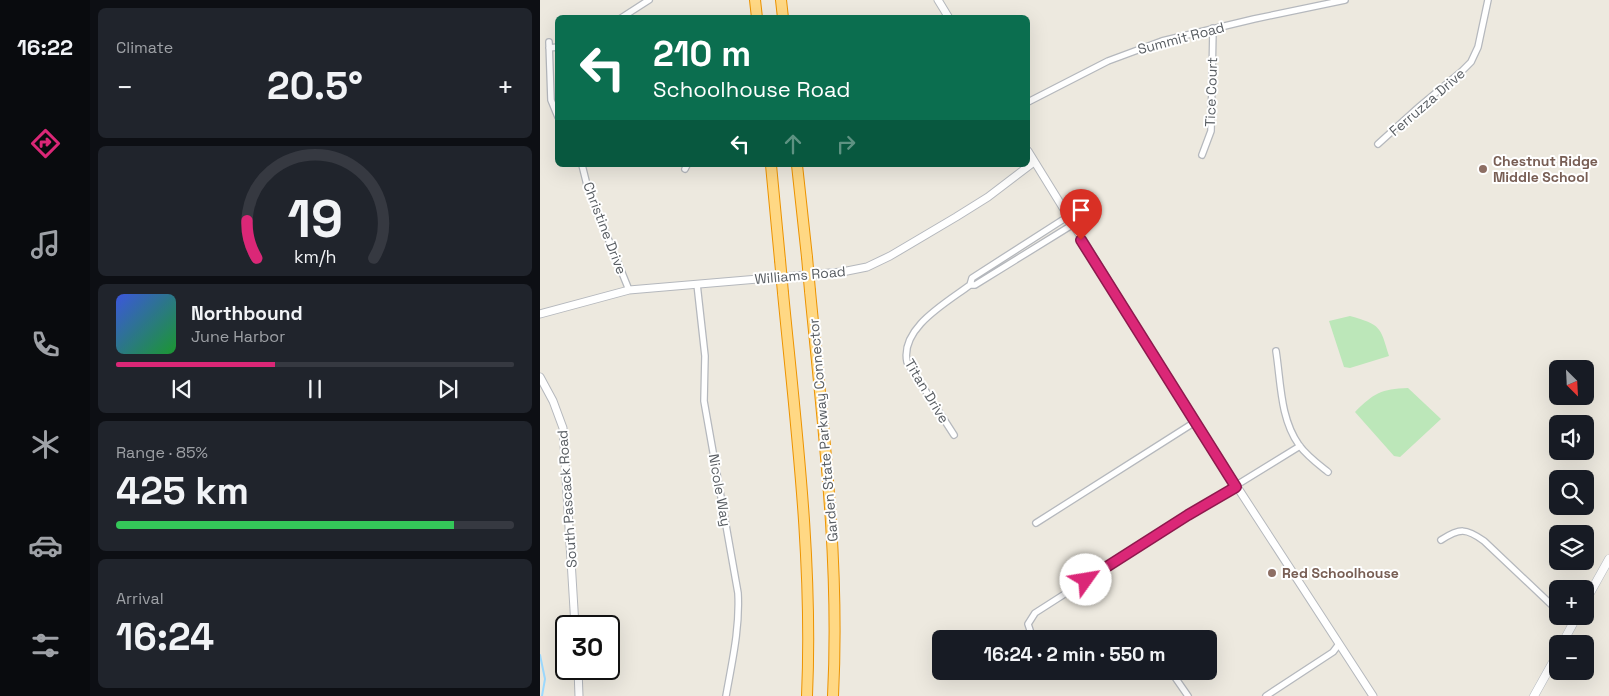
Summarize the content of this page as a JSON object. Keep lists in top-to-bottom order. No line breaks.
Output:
{"streets":{"highway":["Garden State Parkway Connector"],"street":["Summit Road","Tice Court","Ferruzza Drive","Christine Drive","Williams Road","Titan Drive","Nicole Way","South Pascack Road"]},"crossings":[["Summit Road","Tice Court"],["Christine Drive","Williams Road"],["Williams Road","Nicole Way"]],"places":["Chestnut Ridge Middle School","Red Schoolhouse"],"north":"bottom right","page":{"tabs":"16:22","tile":["Climate",["Range · 85%","425 km"],["Arrival","16:24"]],"turn":["210 m","Schoolhouse Road"],"heat":["−","20.5°","+"],"song":["Northbound","June Harbor"],"map_buttons":["+","−"],"limit":"30","trip":"16:24 · 2 min · 550 m","gauge":["19","km/h"]}}
